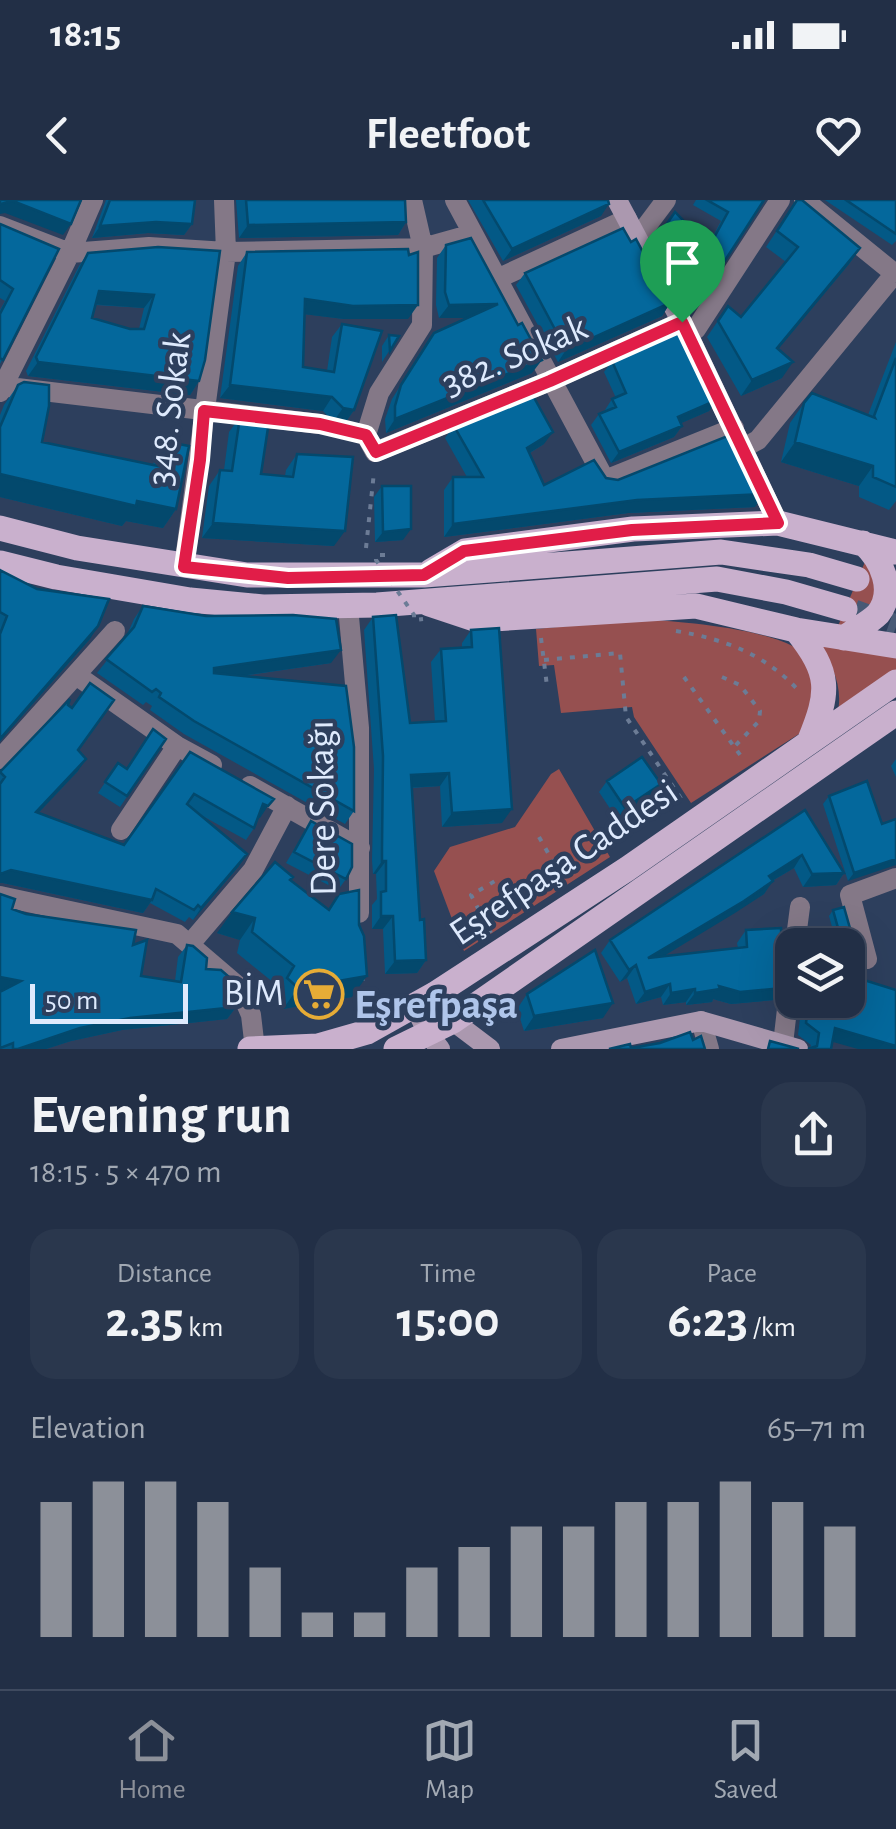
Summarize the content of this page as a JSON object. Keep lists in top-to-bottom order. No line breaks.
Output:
{"streets":{"main road":["Eşrefpaşa Caddesi"],"street":["382. Sokak","348. Sokak","Dere Sokağı"]},"districts":["Eşrefpaşa"],"places":{"supermarket":["BİM"]},"scale_bar":"50 m","page":{"status":"18:15","header":"Fleetfoot","scale":"50 m","heading":["Evening run","18:15 · 5 × 470 m"],"stats":[["Distance","2.35 km"],["Time","15:00"],["Pace","6:23 /km"]],"chart":["Elevation","65–71 m"],"tabs":["Home","Map","Saved"]}}
